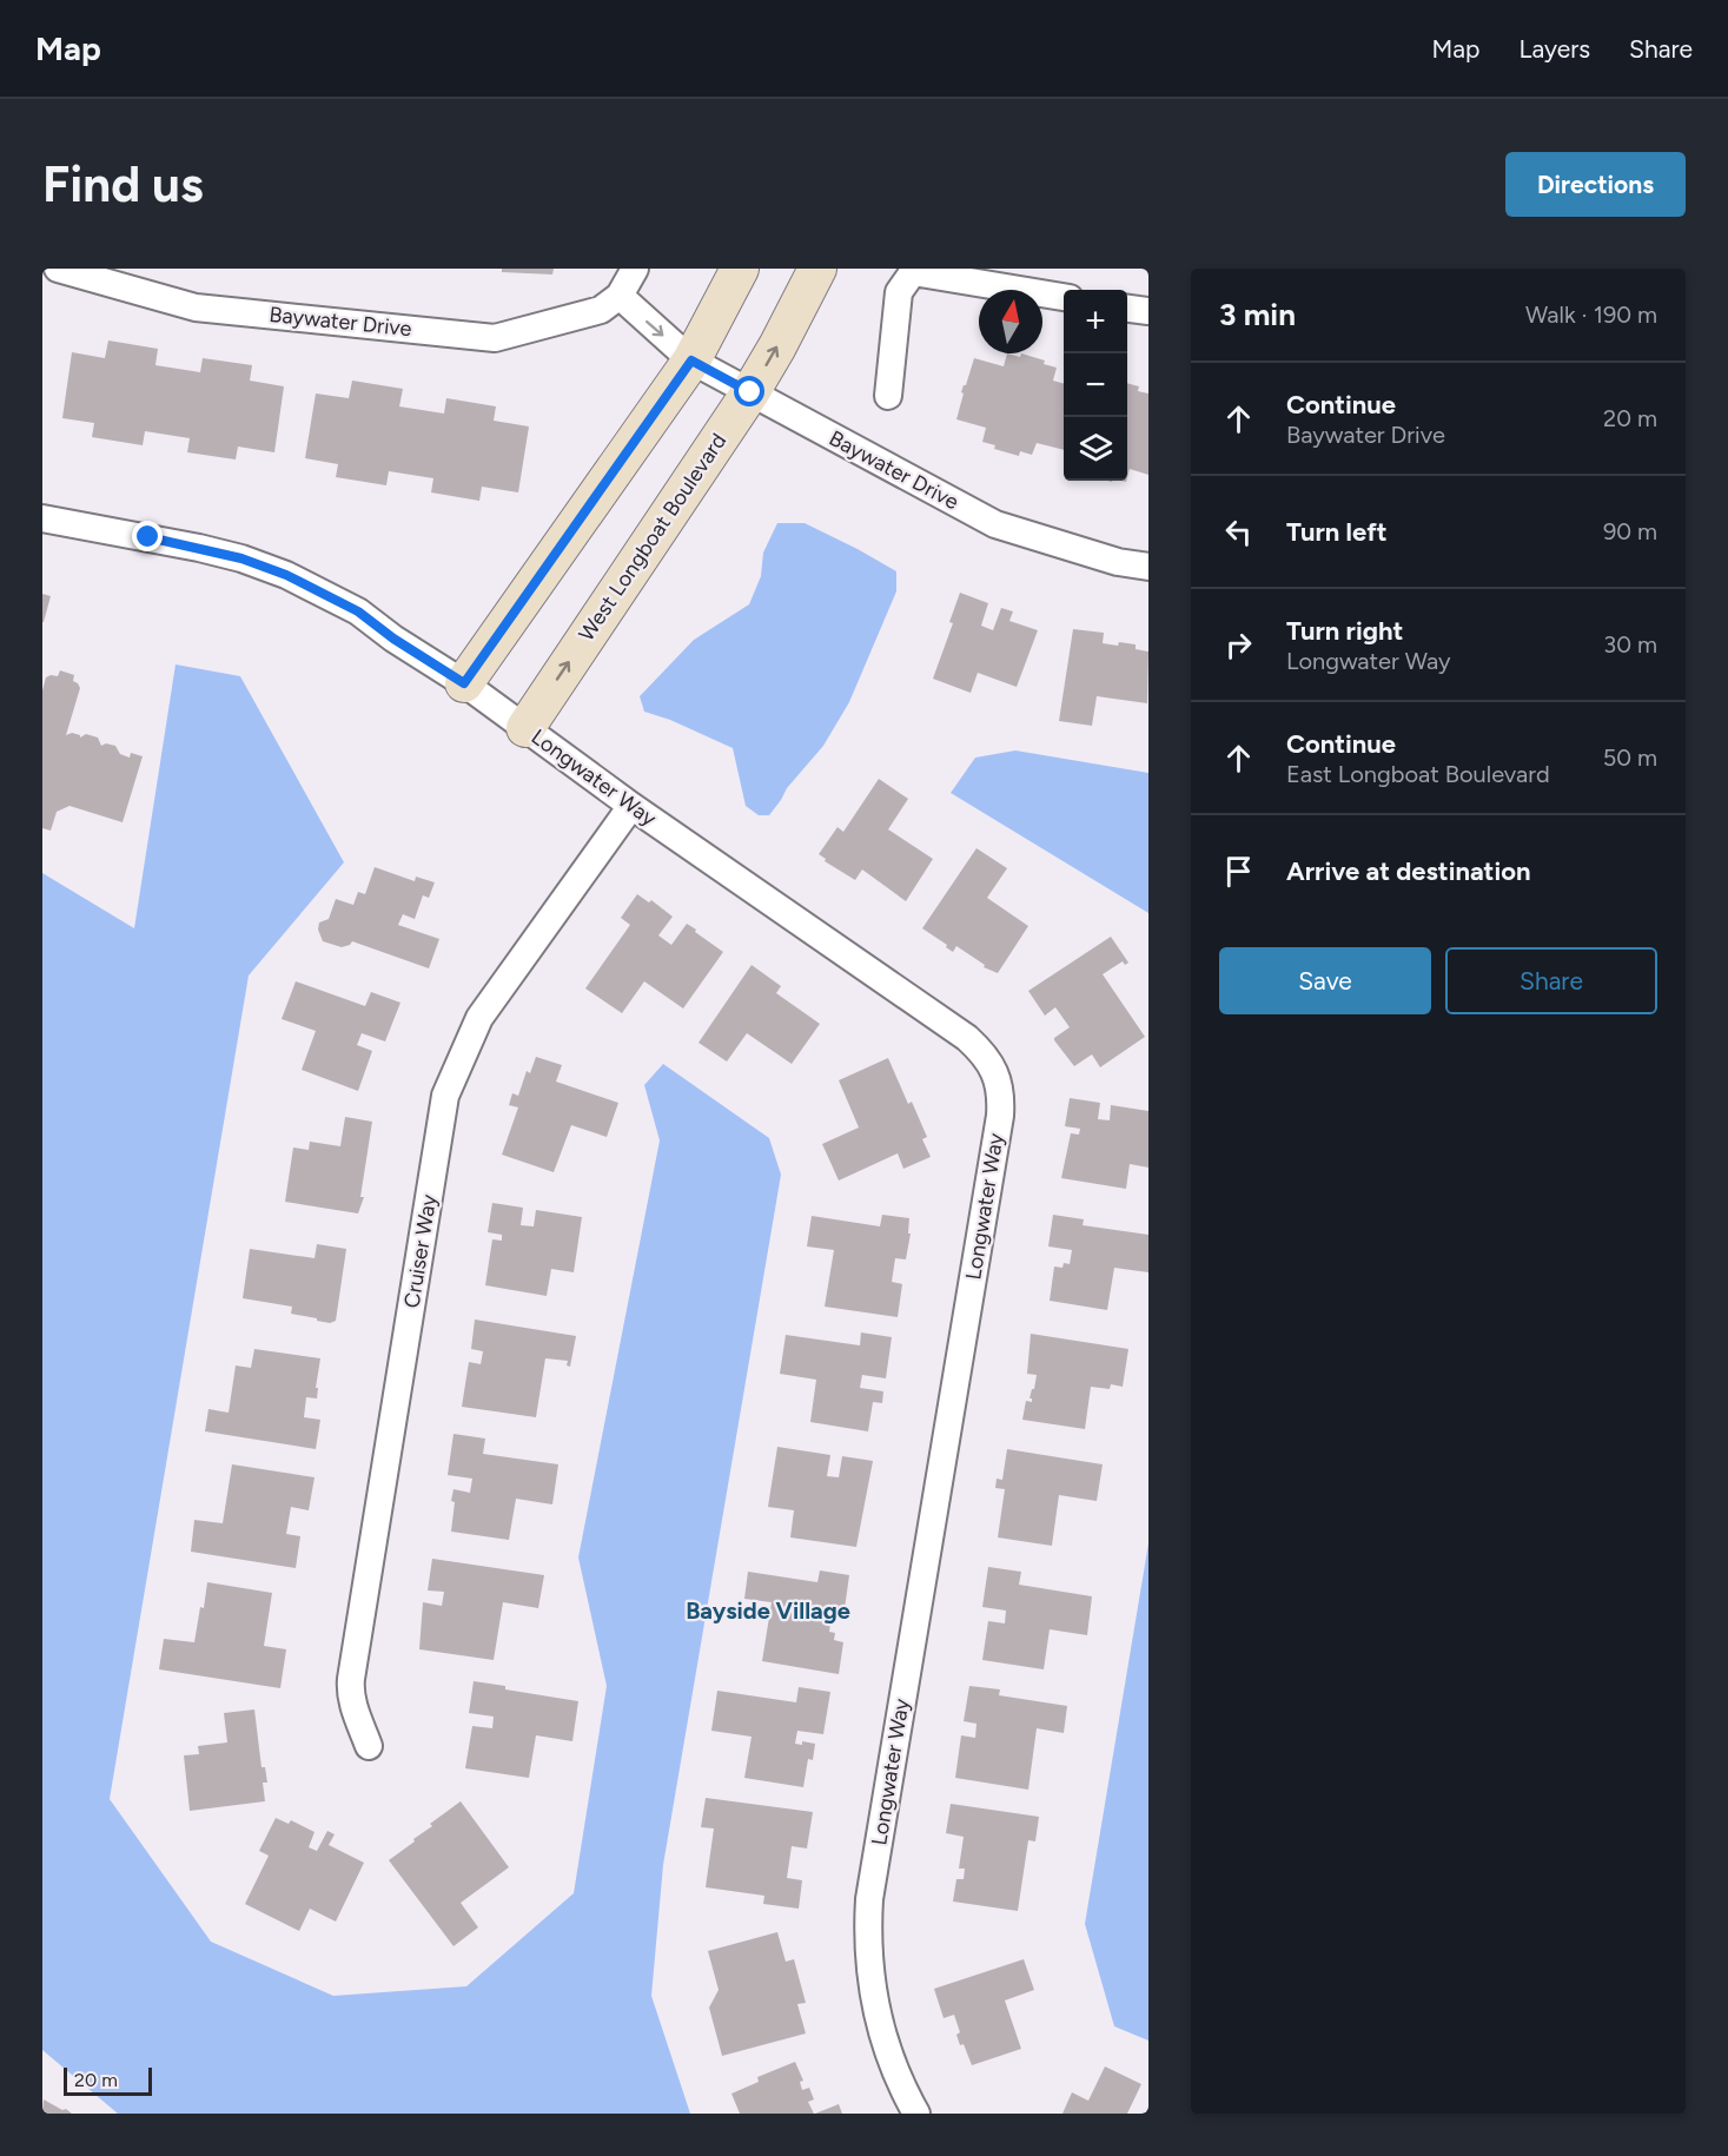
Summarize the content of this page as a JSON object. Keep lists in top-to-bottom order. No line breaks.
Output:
{"streets":{"street":["Baywater Drive","West Longboat Boulevard","Longwater Way","Cruiser Way"]},"crossings":[["Baywater Drive","West Longboat Boulevard"],["West Longboat Boulevard","Longwater Way"],["Longwater Way","Cruiser Way"]],"districts":["Bayside Village"],"scale_bar":"20 m","north":"top","page":{"header":"Map","nav":["Map","Layers","Share"],"buttons":["Directions",["Save","Share"]],"title":"Find us","heading":["3 min","Walk · 190 m"],"map_buttons":["+","−"],"list":[["Continue","Baywater Drive","20 m"],["Turn left","90 m"],["Turn right","Longwater Way","30 m"],["Continue","East Longboat Boulevard","50 m"],"Arrive at destination"],"scale":"20 m"}}
